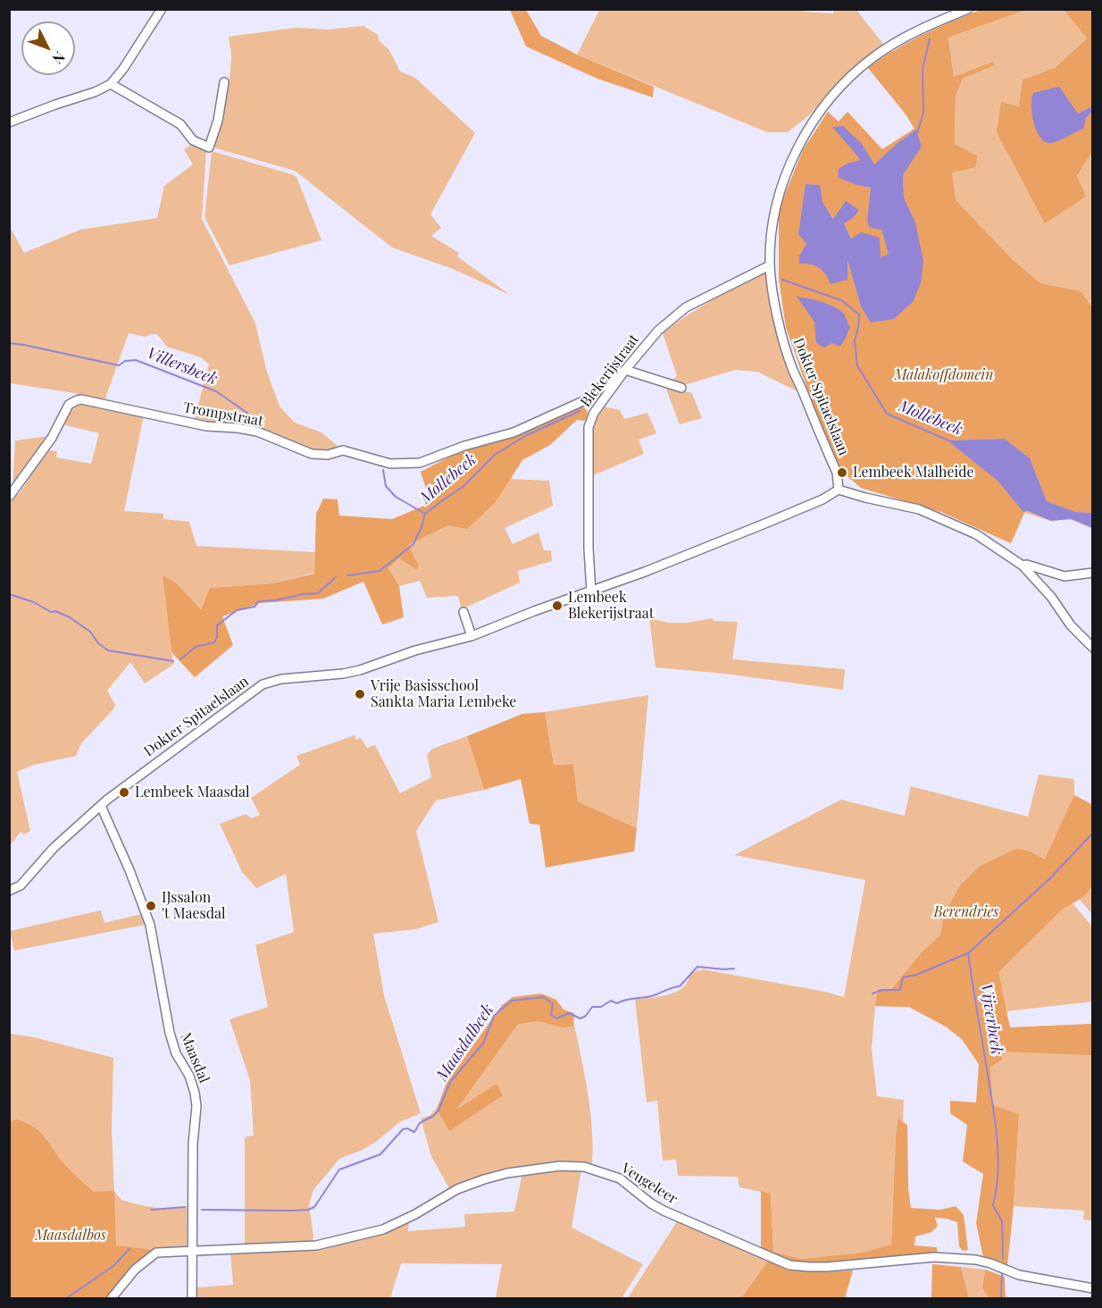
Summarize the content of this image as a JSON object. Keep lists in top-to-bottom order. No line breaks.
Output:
{"streets":{"street":["Blekerijstraat","Dokter Spitaelslaan","Trompstraat","Maasdal","Veugeleer"]},"crossings":[["Blekerijstraat","Dokter Spitaelslaan"],["Blekerijstraat","Trompstraat"],["Dokter Spitaelslaan","Maasdal"],["Maasdal","Veugeleer"]],"water":["Villersbeek","Mollebeek","Vijverbeek","Maasdalbeek"],"parks":["Malakoffdomein","Berendries","Maasdalbos"],"places":["Lembeek Malheide","Lembeek Blekerijstraat","Vrije Basisschool Sankta Maria Lembeke","Lembeek Maasdal","IJssalon 't Maesdal"],"north":"bottom right"}
